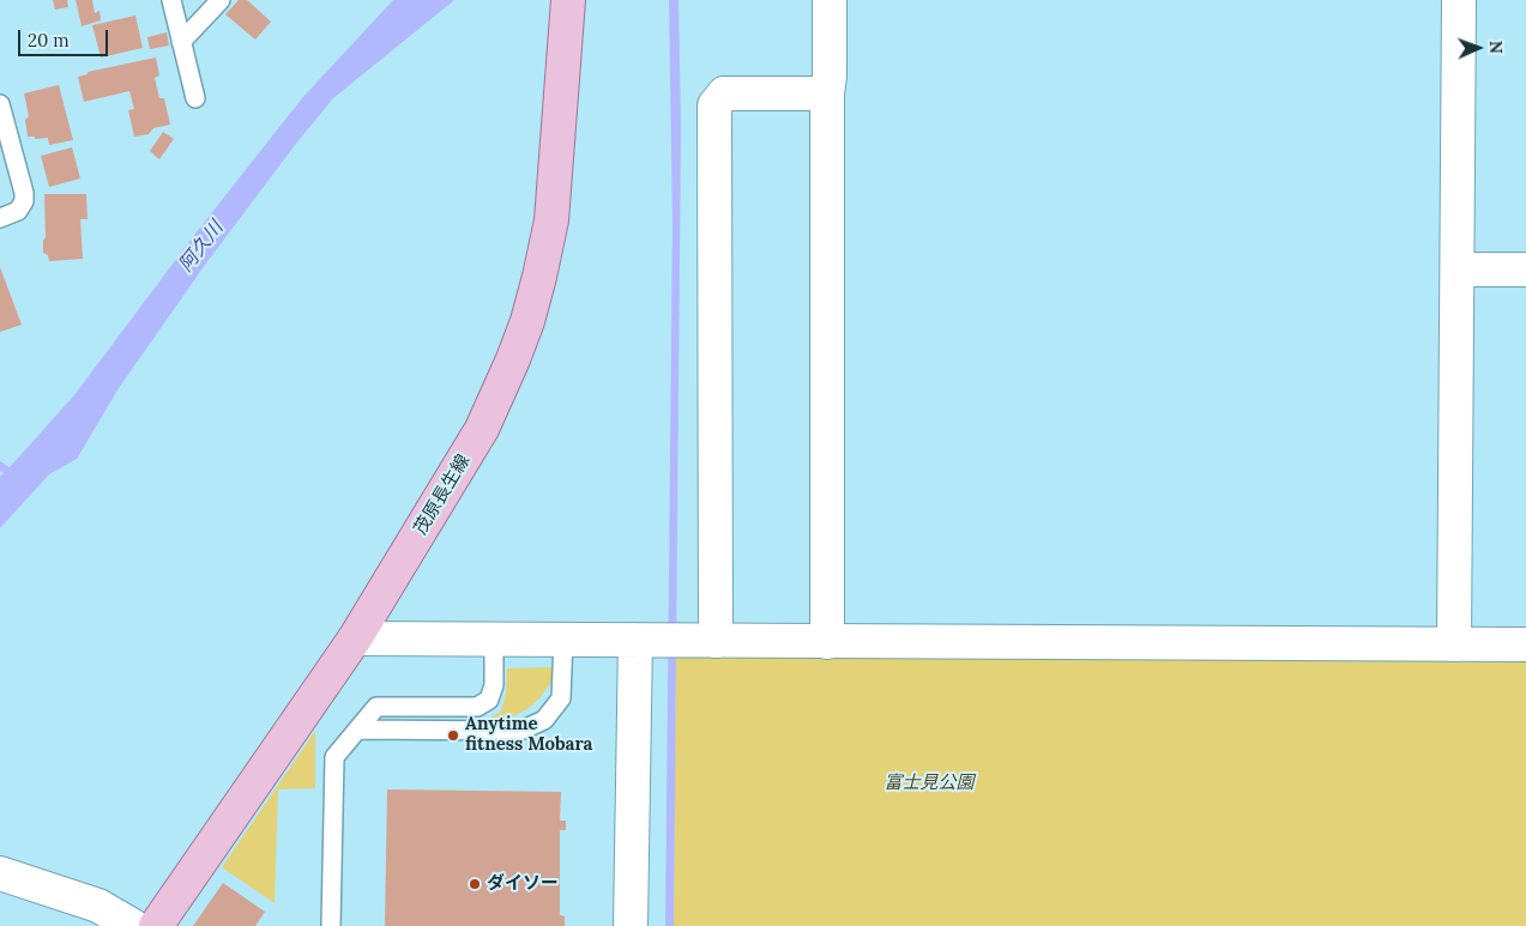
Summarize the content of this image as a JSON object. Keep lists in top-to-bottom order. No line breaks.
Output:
{"streets":{"main road":["茂原長生線"]},"water":["阿久川"],"parks":["富士見公園"],"places":["Anytime fitness Mobara","ダイソー"],"scale_bar":"20 m","north":"right"}
